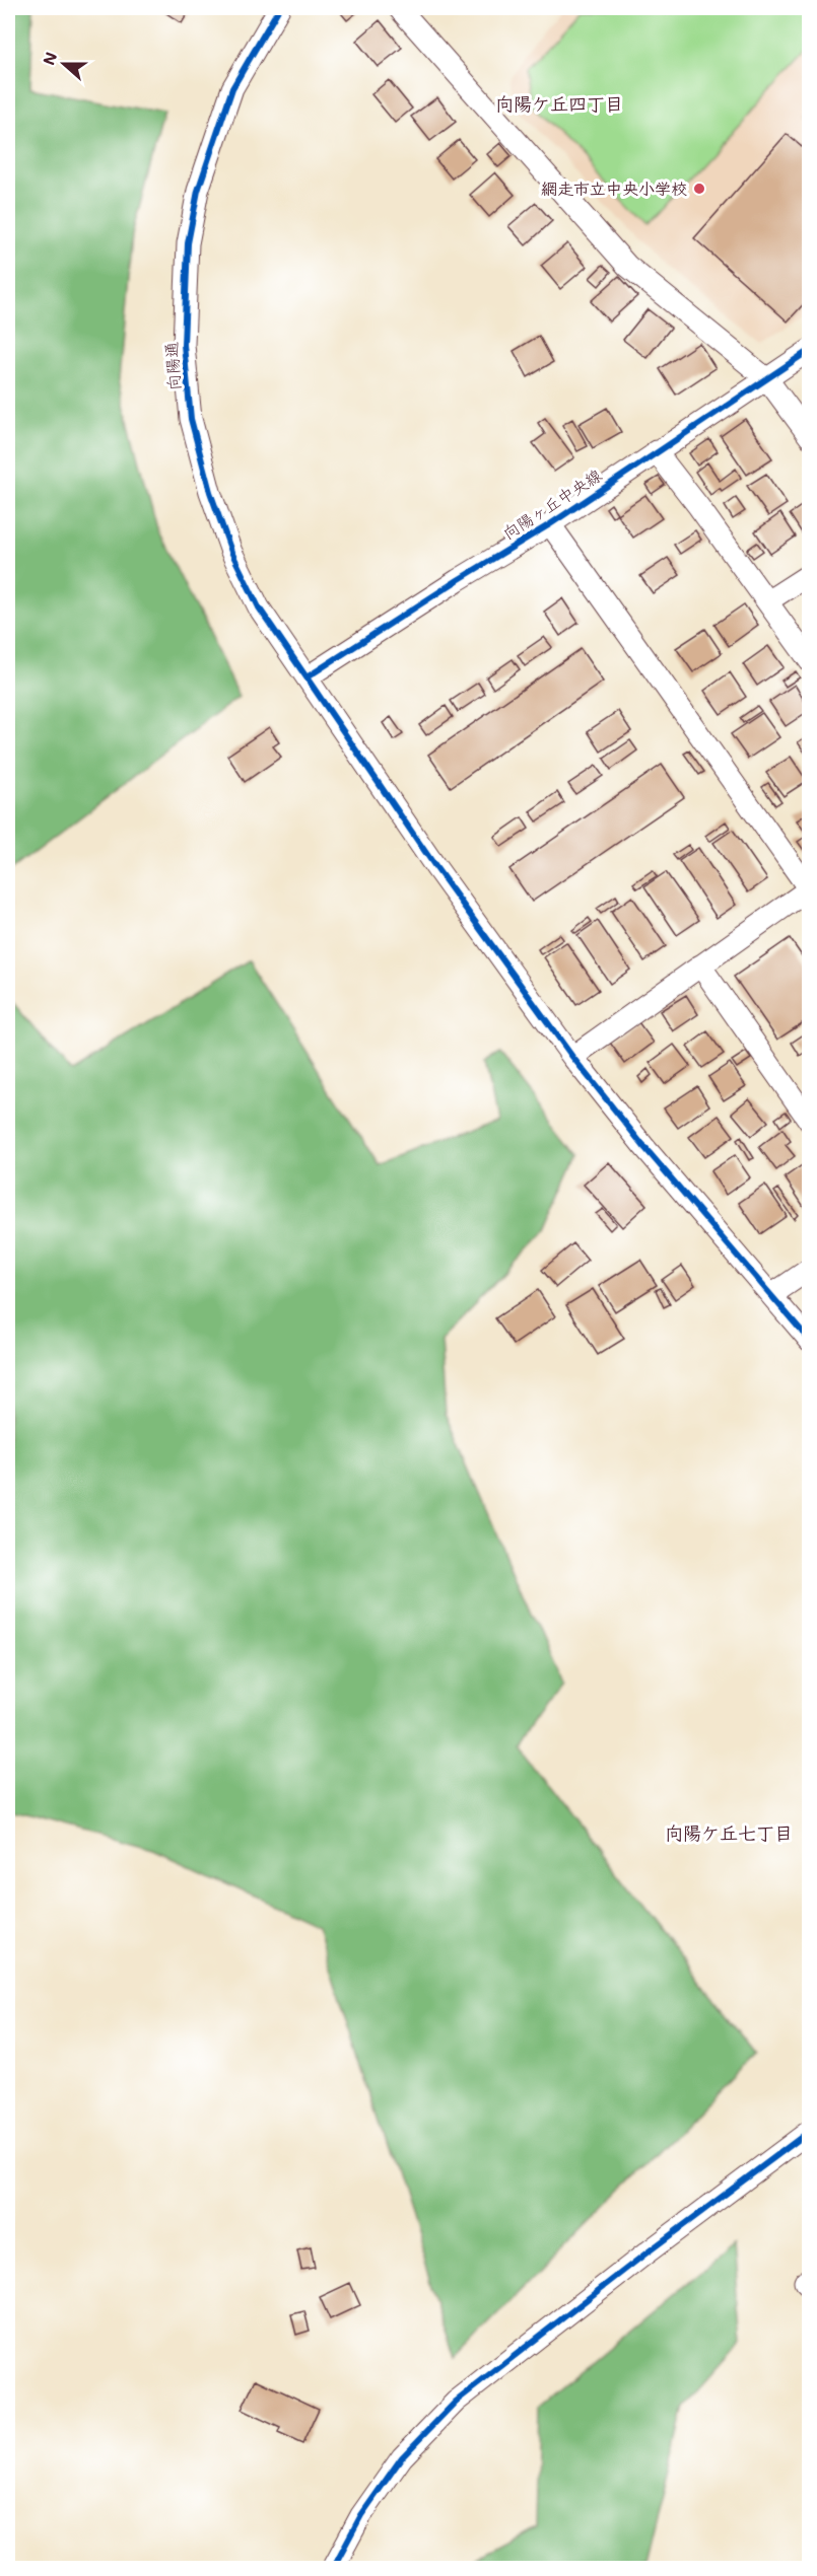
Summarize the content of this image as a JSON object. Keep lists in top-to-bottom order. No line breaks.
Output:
{"streets":{"street":["向陽通","向陽ヶ丘中央線"]},"crossings":[["向陽通","向陽ヶ丘中央線"]],"districts":["向陽ケ丘四丁目","向陽ケ丘七丁目"],"places":["網走市立中央小学校"],"north":"left"}
